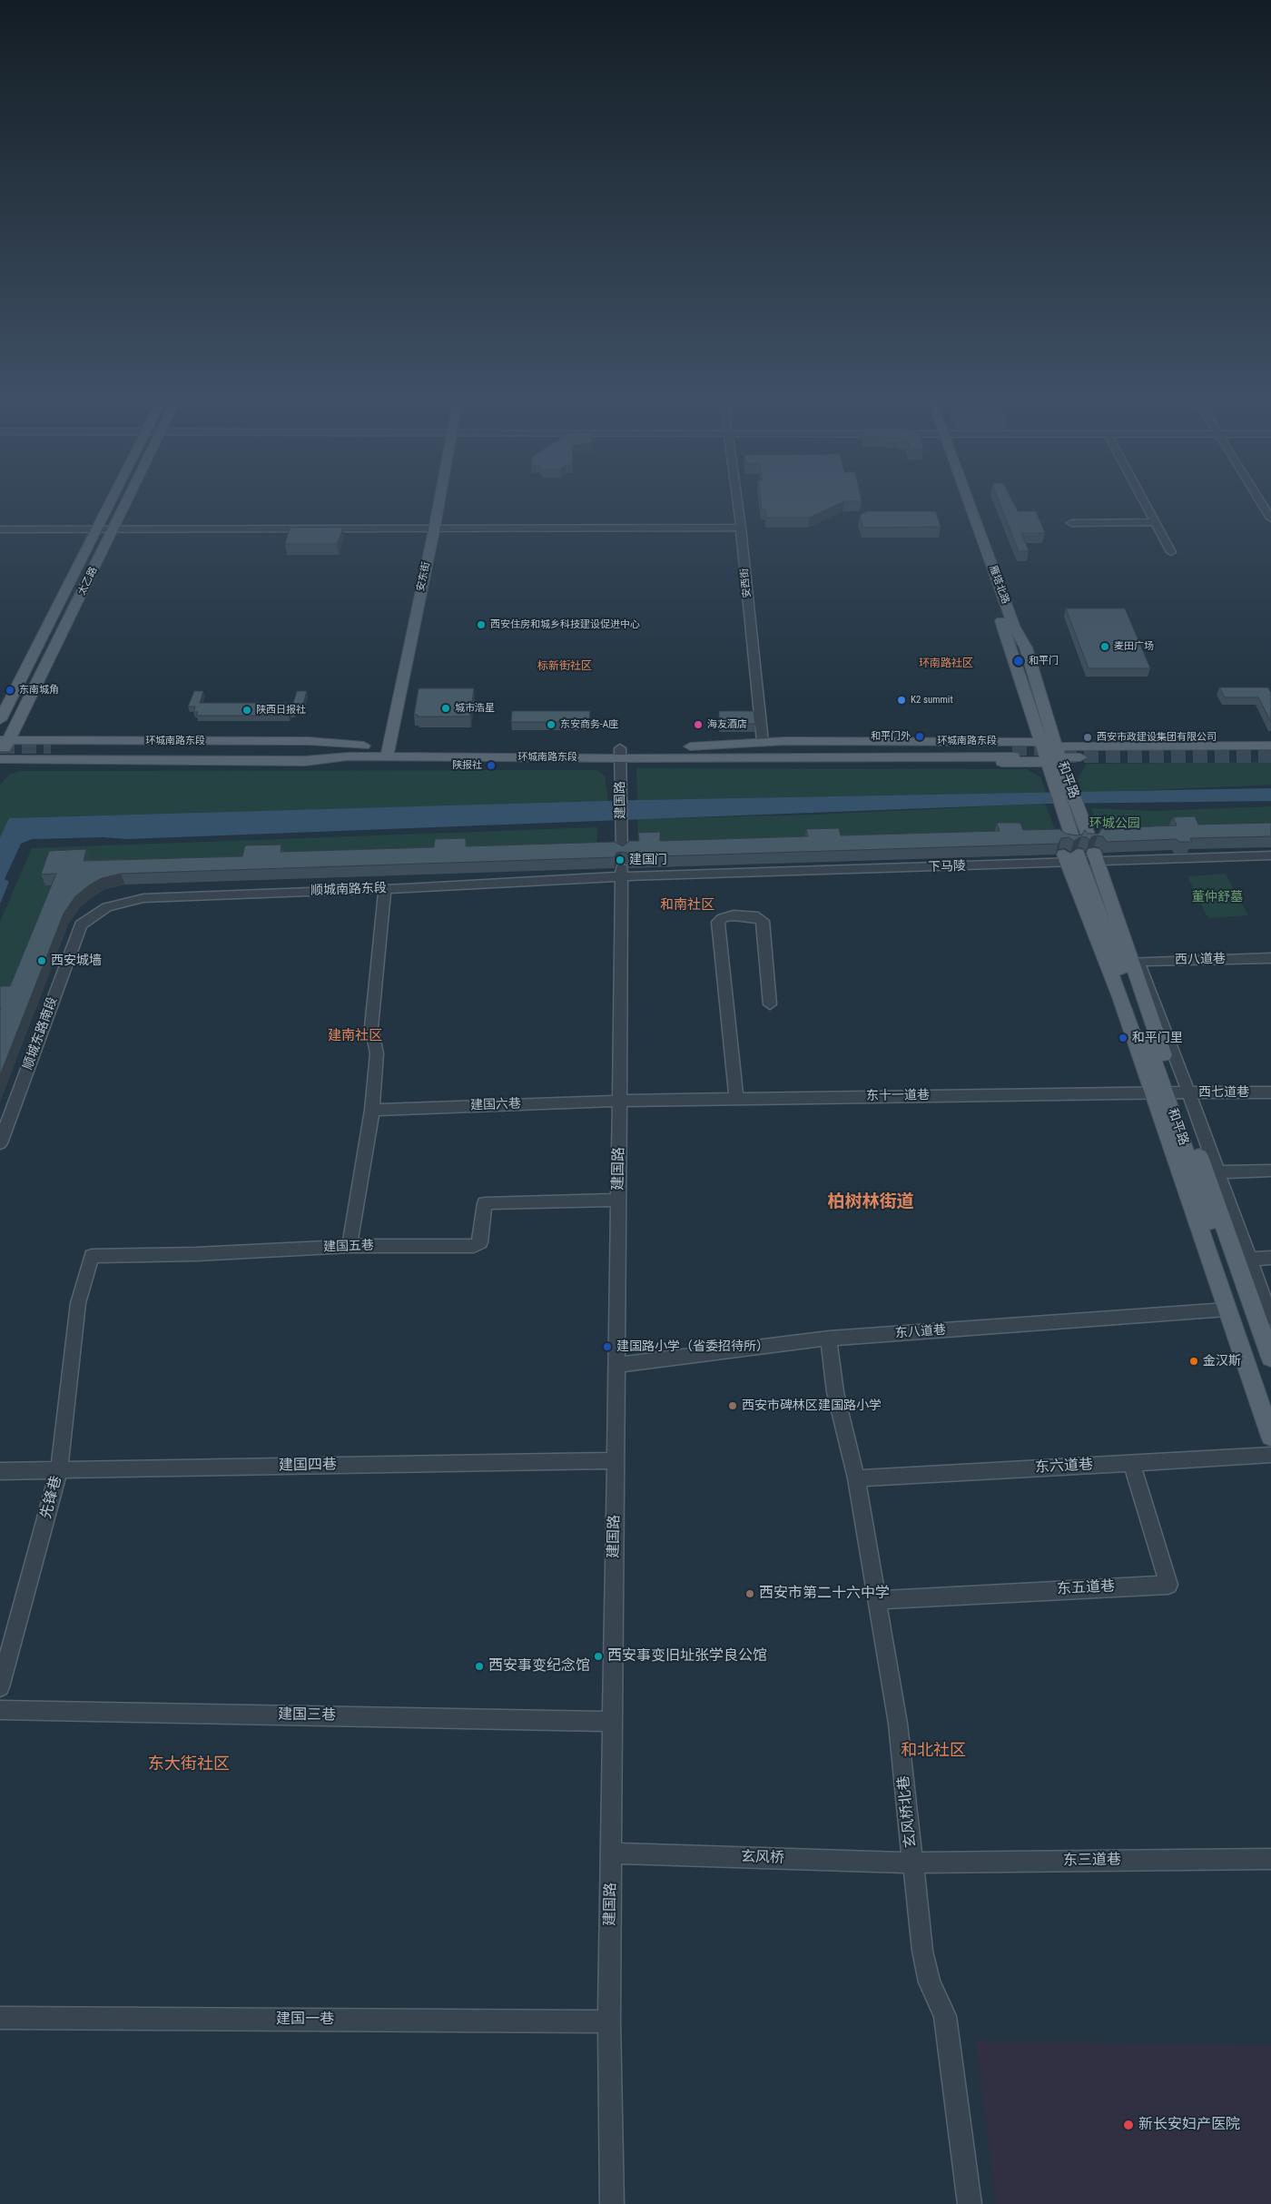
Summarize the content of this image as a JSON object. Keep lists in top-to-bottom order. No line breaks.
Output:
{"streets":{"main road":["安东街","太乙路","雁塔北路","环城南路东段","和平路"],"street":["安西街","建国路","下马陵","顺城南路东段","西八道巷","顺城东路南段","西七道巷","东十一道巷","建国六巷","建国五巷","东八道巷","建国四巷","东六道巷","先锋巷","东五道巷","建国三巷","玄风桥北巷","玄风桥","东三道巷","建国一巷"]},"crossings":[["安东街","环城南路东段"],["太乙路","环城南路东段"],["安西街","环城南路东段"],["雁塔北路","环城南路东段"],["环城南路东段","建国路"],["和平路","下马陵"],["和平路","西八道巷"],["和平路","西七道巷"],["和平路","东十一道巷"],["建国路","下马陵"],["建国路","顺城南路东段"],["建国路","东十一道巷"],["建国路","建国六巷"],["建国路","建国五巷"],["建国路","东八道巷"],["建国路","建国四巷"],["建国路","建国三巷"],["建国路","玄风桥"],["建国路","建国一巷"],["下马陵","顺城南路东段"],["顺城南路东段","顺城东路南段"],["西七道巷","东十一道巷"],["东十一道巷","建国六巷"],["建国五巷","先锋巷"],["东八道巷","玄风桥北巷"],["建国四巷","先锋巷"],["东六道巷","东五道巷"],["东六道巷","玄风桥北巷"],["东五道巷","玄风桥北巷"],["玄风桥北巷","玄风桥"],["玄风桥北巷","东三道巷"],["玄风桥","东三道巷"]],"districts":["环南路社区","标新街社区","和南社区","建南社区","柏树林街道","和北社区","东大街社区"],"parks":["环城公园","董仲舒墓"],"places":["西安住房和城乡科技建设促进中心","麦田广场","和平门","东南城角","K2 summit","城市浩星","陕西日报社","东安商务-A座","海友酒店","和平门外","西安市政建设集团有限公司","陕报社","建国门","西安城墙","和平门里","建国路小学（省委招待所）","金汉斯","西安市碑林区建国路小学","西安市第二十六中学","西安事变旧址张学良公馆","西安事变纪念馆","新长安妇产医院"]}
